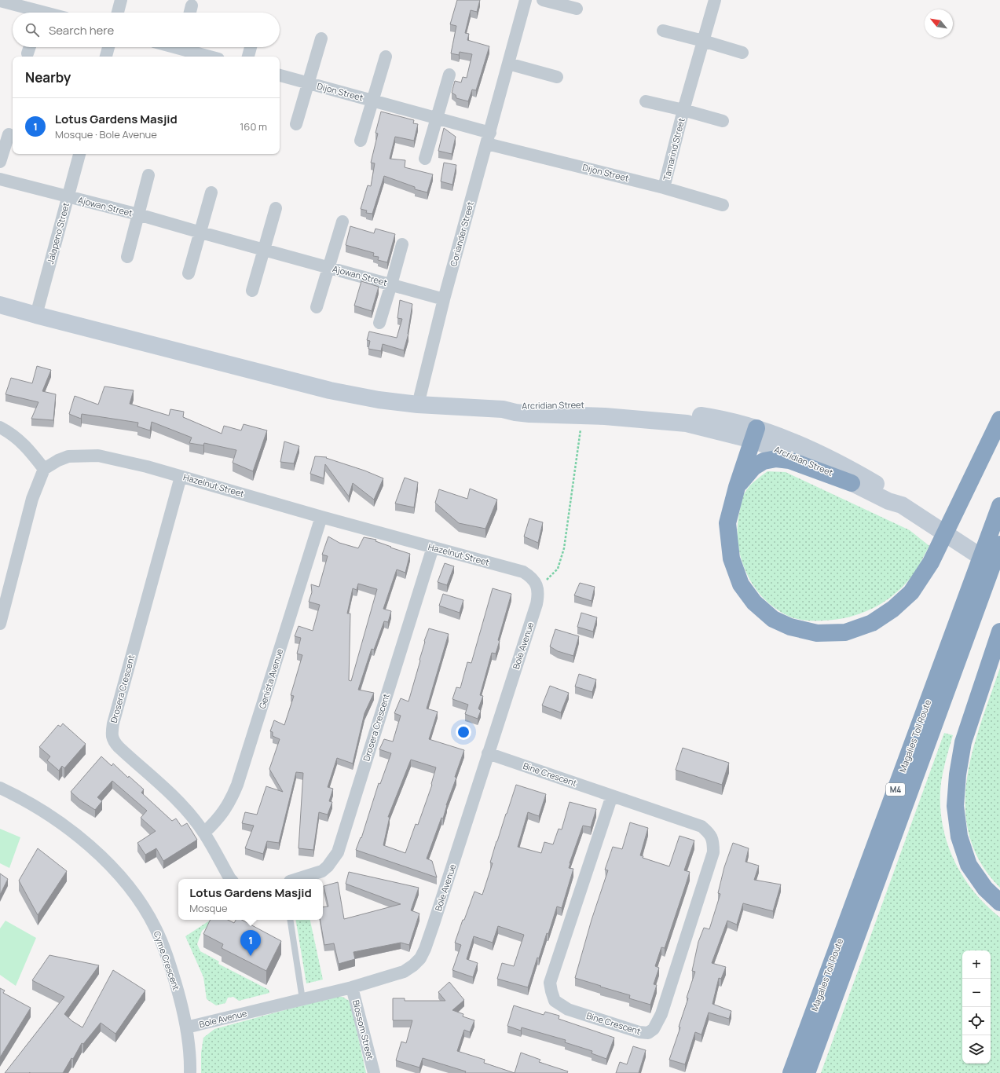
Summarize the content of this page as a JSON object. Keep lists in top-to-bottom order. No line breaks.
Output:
{"streets":{"highway":["Magalies Toll Route","M4"],"street":["Dijon Street","Tamarind Street","Ajowan Street","Jalapeno Street","Coriander Street","Arcridian Street","Hazelnut Street","Bole Avenue","Genista Avenue","Drosera Crescent","Bine Crescent","Cyme Crescent","Blossom Street"]},"crossings":[["Dijon Street","Tamarind Street"],["Dijon Street","Coriander Street"],["Ajowan Street","Jalapeno Street"],["Ajowan Street","Coriander Street"],["Hazelnut Street","Bole Avenue"],["Hazelnut Street","Genista Avenue"],["Hazelnut Street","Drosera Crescent"],["Bole Avenue","Bine Crescent"],["Bole Avenue","Cyme Crescent"],["Bole Avenue","Blossom Street"],["Genista Avenue","Drosera Crescent"]],"north":"top left","page":{"search":"Search here","heading":"Nearby","list":[{"mark":"1","name":"Lotus Gardens Masjid","note":"Mosque · Bole Avenue","value":"160 m"}],"popup":["Lotus Gardens Masjid","Mosque"],"pins":"1","map_buttons":["+","−"]}}
